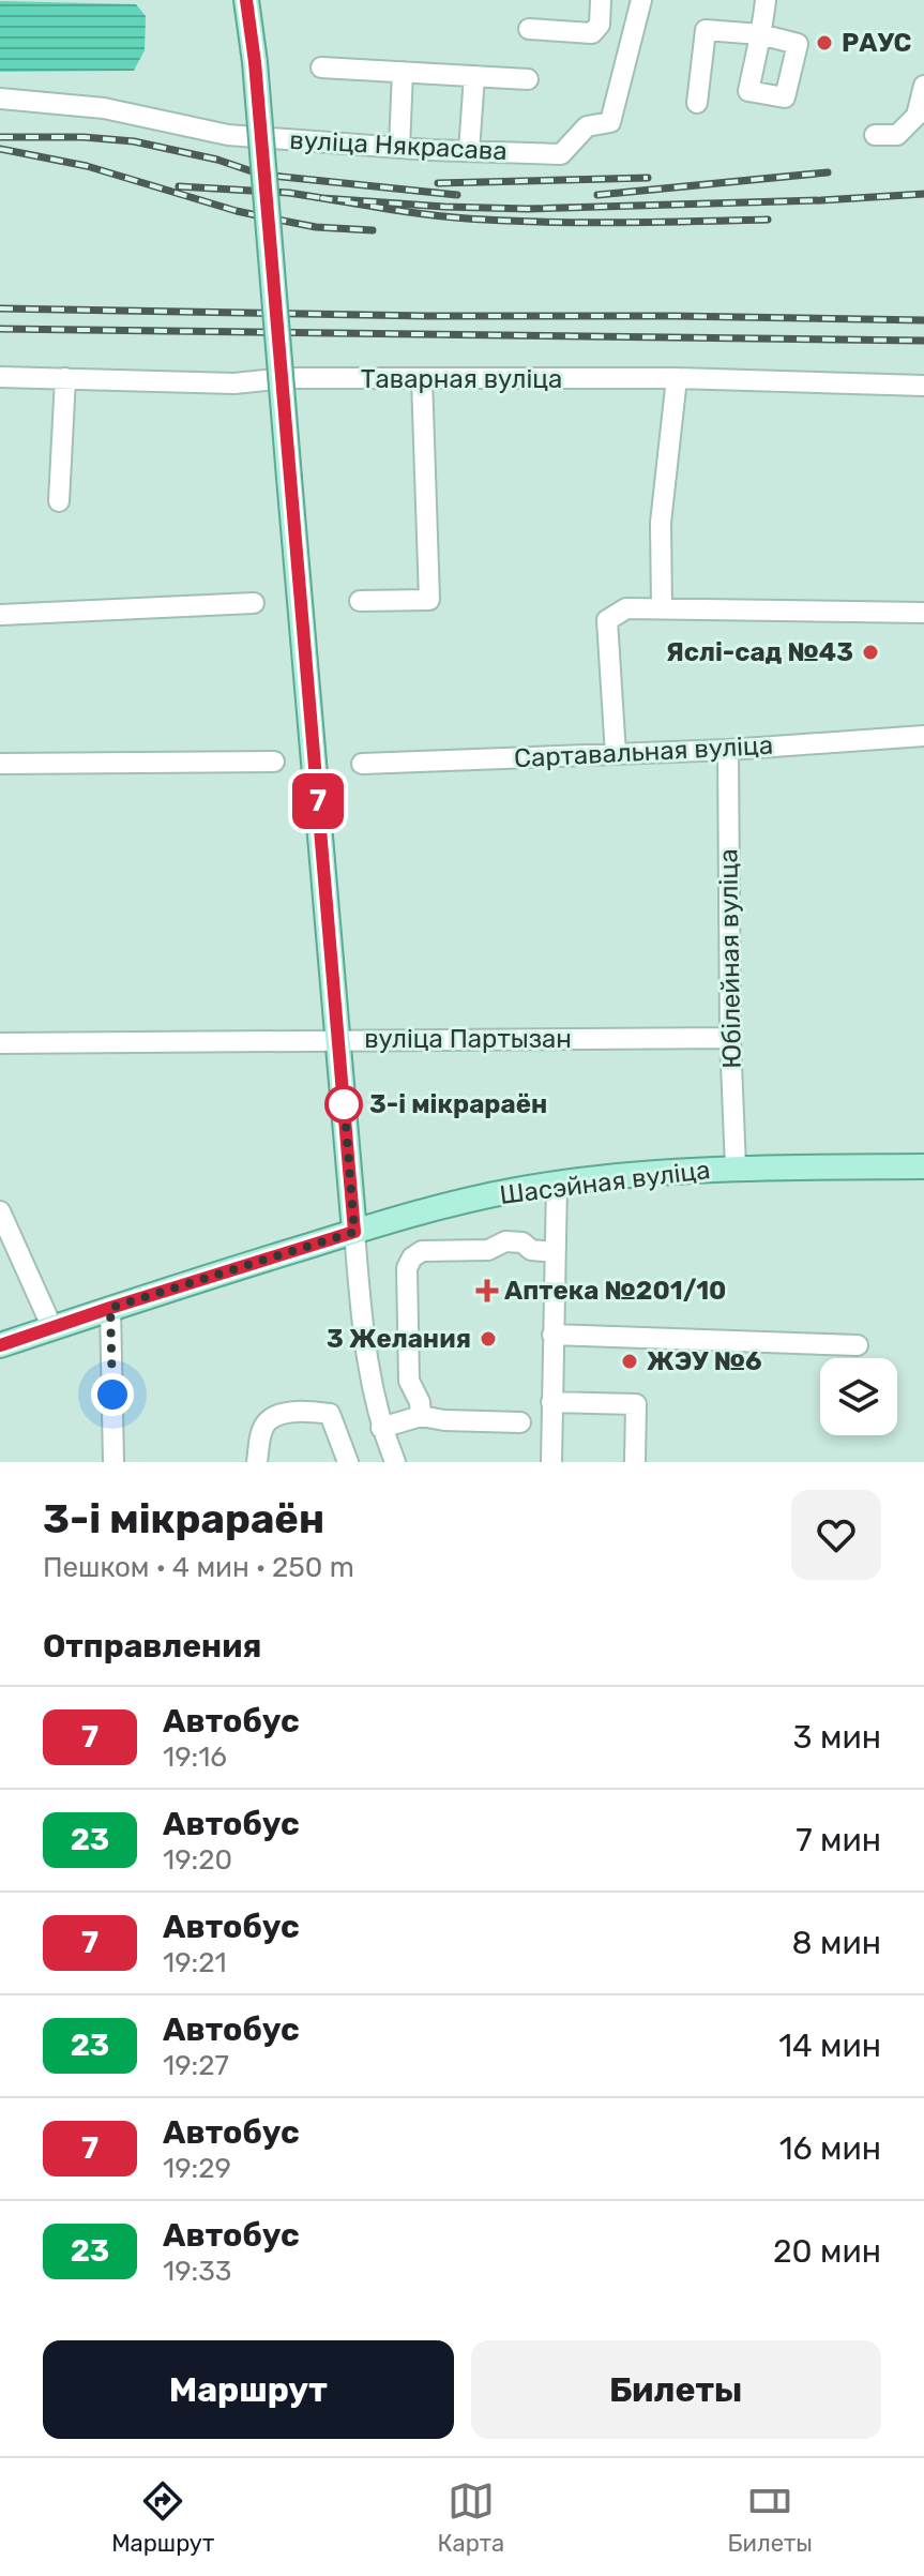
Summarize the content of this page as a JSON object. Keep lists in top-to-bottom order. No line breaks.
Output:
{"streets":{"main road":["Шасэйная вуліца"],"street":["вуліца Някрасава","Таварная вуліца","Сартавальная вуліца","Юбілейная вуліца","вуліца Партызан"]},"crossings":[["Сартавальная вуліца","Юбілейная вуліца"],["Юбілейная вуліца","вуліца Партызан"],["Юбілейная вуліца","Шасэйная вуліца"]],"places":{"other":["РАУС","Яслі-сад №43","3-і мікрараён","3 Желания","ЖЭУ №6"],"health":["Аптека №201/10"]},"lines":["bus line 7"],"page":{"on_map":"7","heading":[["3-і мікрараён","Пешком · 4 мин · 250 m"],"Отправления"],"list":[{"mark":"7","name":"Автобус","note":"19:16","value":"3 мин"},{"mark":"23","name":"Автобус","note":"19:20","value":"7 мин"},{"mark":"7","name":"Автобус","note":"19:21","value":"8 мин"},{"mark":"23","name":"Автобус","note":"19:27","value":"14 мин"},{"mark":"7","name":"Автобус","note":"19:29","value":"16 мин"},{"mark":"23","name":"Автобус","note":"19:33","value":"20 мин"}],"buttons":["Маршрут","Билеты"],"tabs":["Маршрут","Карта","Билеты"]}}
